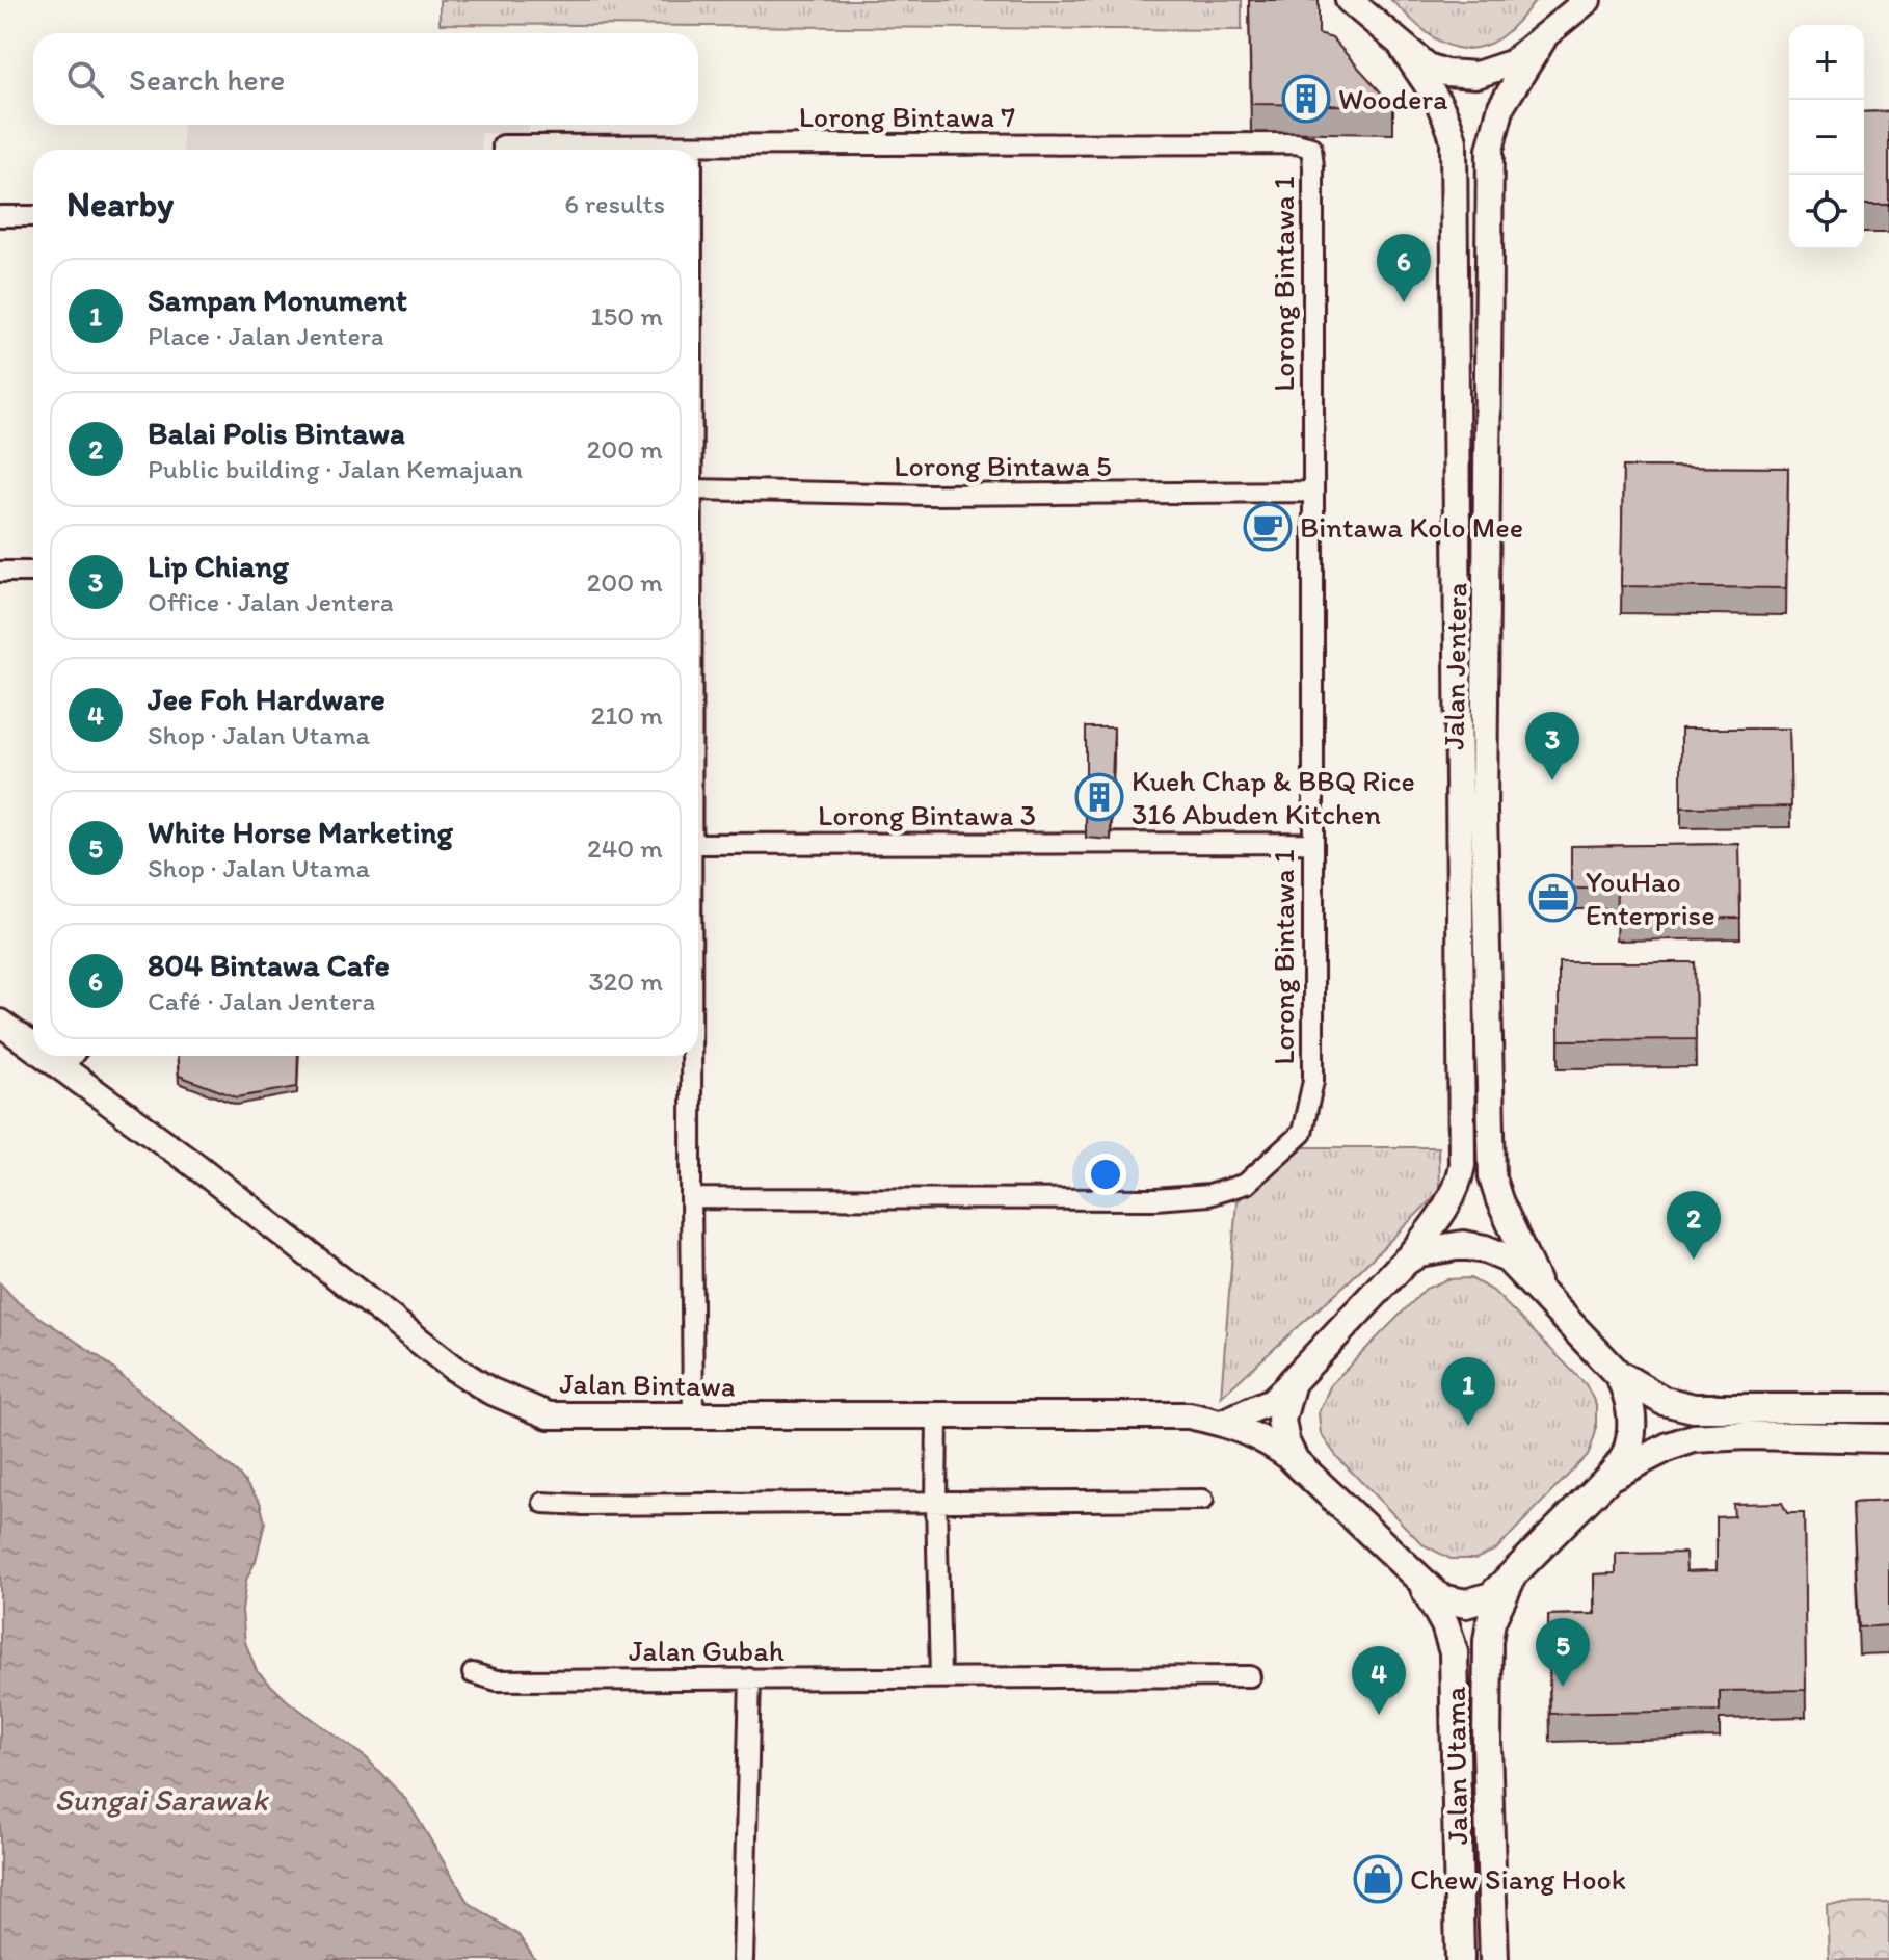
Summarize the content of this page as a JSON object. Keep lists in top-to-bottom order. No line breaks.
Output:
{"streets":{"main road":["Jalan Utama"],"street":["Lorong Bintawa 7","Lorong Bintawa 1","Lorong Bintawa 5","Jalan Jentera","Lorong Bintawa 3","Jalan Bintawa","Jalan Gubah"]},"crossings":[["Lorong Bintawa 7","Lorong Bintawa 1"],["Lorong Bintawa 1","Lorong Bintawa 5"],["Lorong Bintawa 1","Lorong Bintawa 3"]],"water":["Sungai Sarawak"],"places":{"building":["Woodera","Kueh Chap & BBQ Rice 316 Abuden Kitchen"],"cafe":["Bintawa Kolo Mee"],"office":["YouHao Enterprise"],"shop":["Chew Siang Hook"]},"page":{"map_buttons":["+","−"],"search":"Search here","heading":["Nearby","6 results"],"pins":["6","3","2","1","5","4"],"list":[{"mark":"1","name":"Sampan Monument","note":"Place · Jalan Jentera","value":"150 m"},{"mark":"2","name":"Balai Polis Bintawa","note":"Public building · Jalan Kemajuan","value":"200 m"},{"mark":"3","name":"Lip Chiang","note":"Office · Jalan Jentera","value":"200 m"},{"mark":"4","name":"Jee Foh Hardware","note":"Shop · Jalan Utama","value":"210 m"},{"mark":"5","name":"White Horse Marketing","note":"Shop · Jalan Utama","value":"240 m"},{"mark":"6","name":"804 Bintawa Cafe","note":"Café · Jalan Jentera","value":"320 m"}]}}
